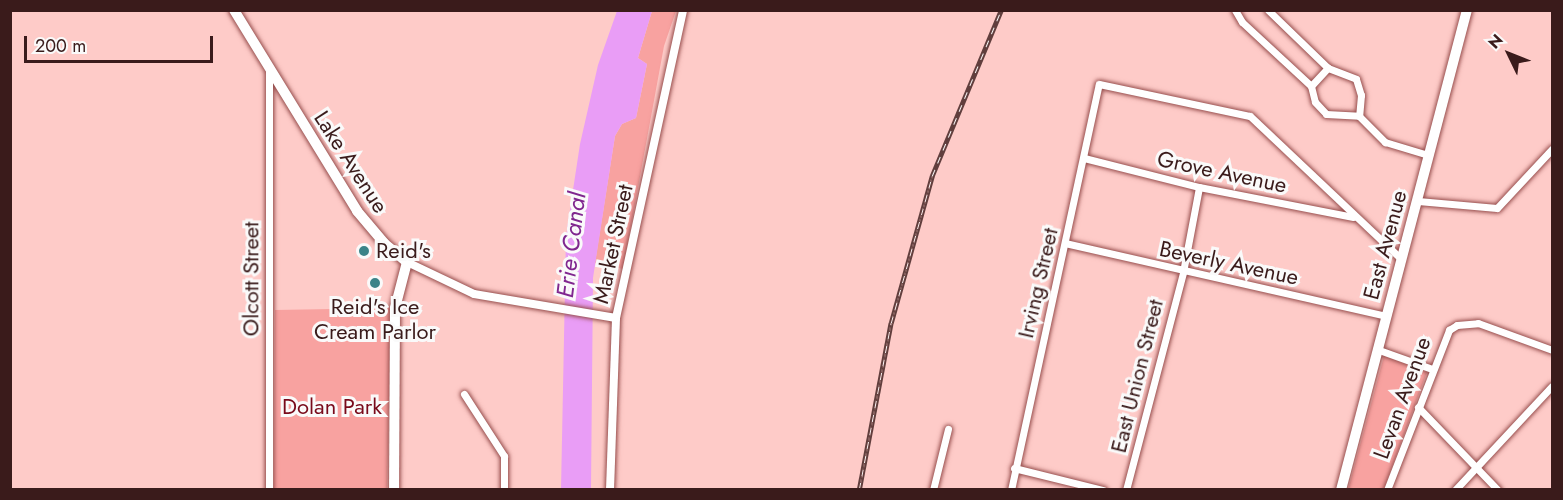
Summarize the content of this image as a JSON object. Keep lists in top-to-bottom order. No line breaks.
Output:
{"streets":{"main road":["Lake Avenue","East Avenue"],"street":["Grove Avenue","Market Street","Beverly Avenue","Olcott Street","Irving Street","East Union Street","Levan Avenue"]},"crossings":[["Lake Avenue","Market Street"],["Lake Avenue","Olcott Street"],["Grove Avenue","Irving Street"],["Grove Avenue","East Union Street"],["East Avenue","Beverly Avenue"],["Beverly Avenue","Irving Street"],["Beverly Avenue","East Union Street"]],"water":["Erie Canal"],"parks":["Dolan Park"],"places":["Reid's","Reid's Ice Cream Parlor"],"scale_bar":"200 m","north":"top left"}
